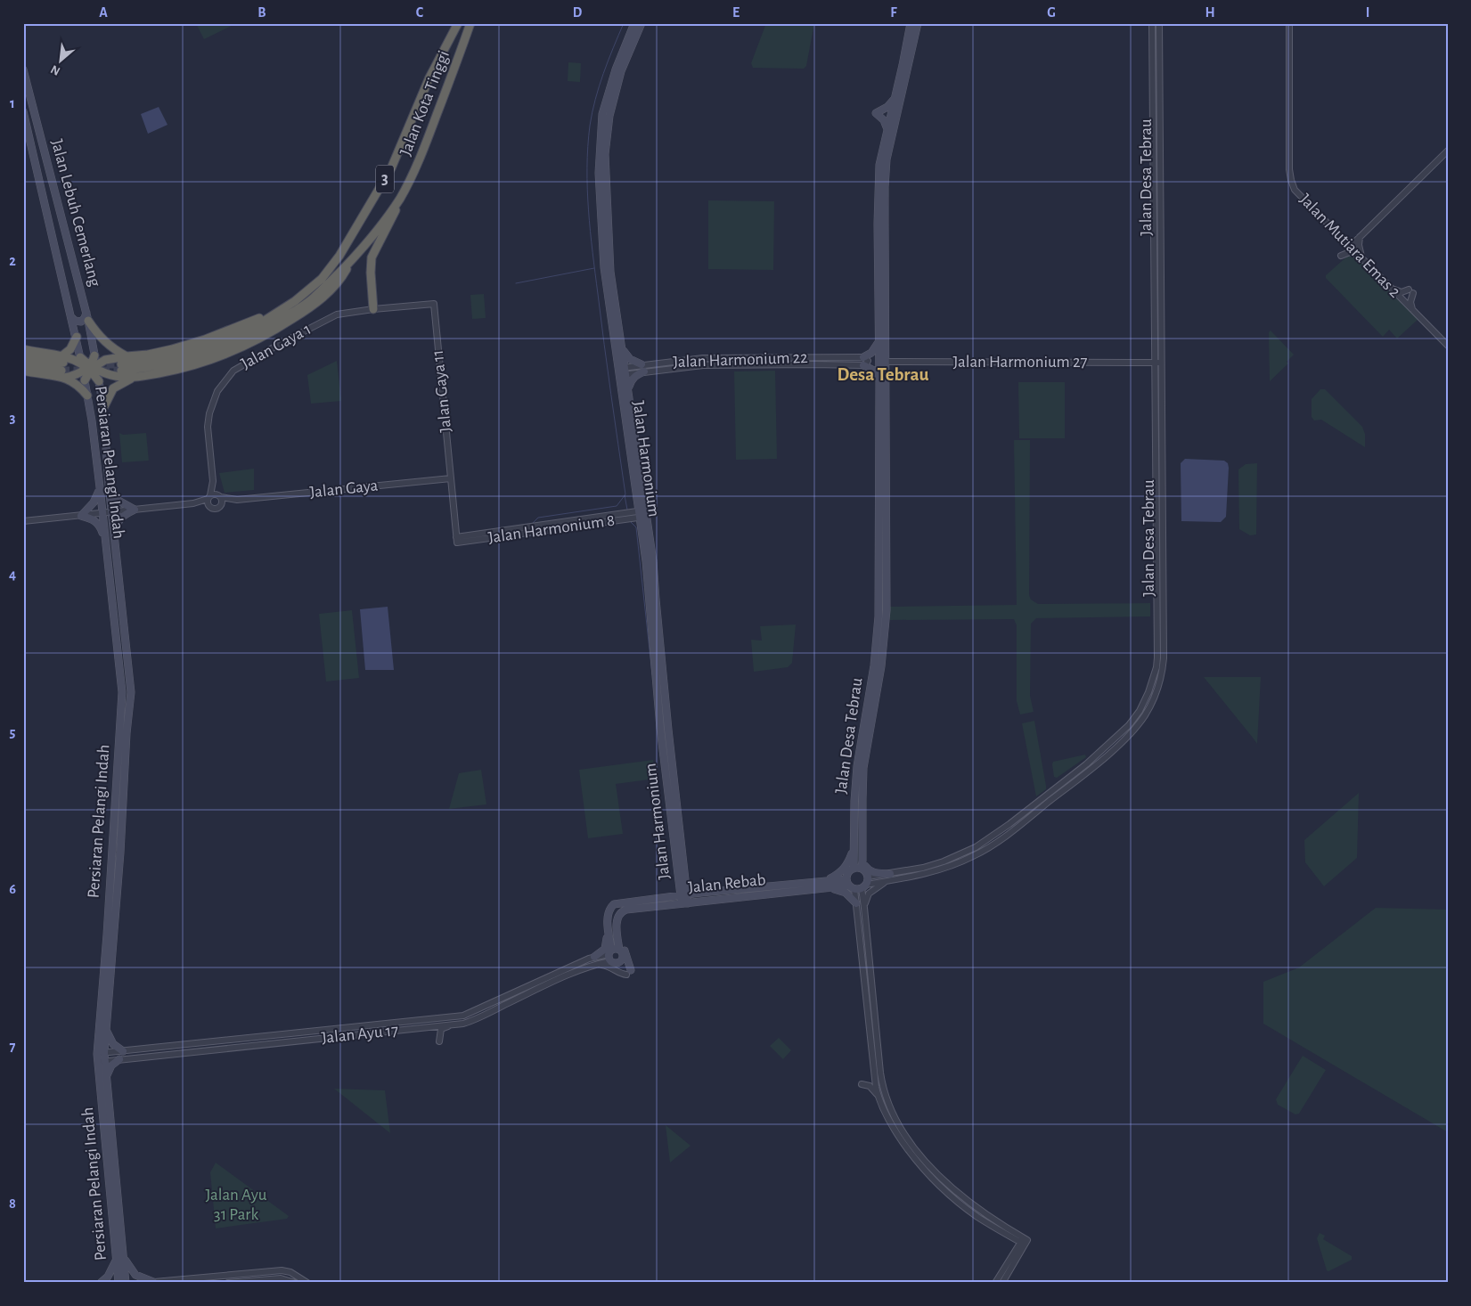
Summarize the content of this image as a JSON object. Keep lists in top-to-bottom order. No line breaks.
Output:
{"streets":{"highway":["Jalan Kota Tinggi","3"],"main road":["Jalan Desa Tebrau","Jalan Lebuh Cemerlang","Jalan Harmonium","Persiaran Pelangi Indah","Jalan Rebab"],"street":["Jalan Mutiara Emas 2","Jalan Gaya 1","Jalan Harmonium 22","Jalan Harmonium 27","Jalan Gaya 11","Jalan Gaya","Jalan Harmonium 8","Jalan Ayu 17"]},"crossings":[["Jalan Desa Tebrau","Jalan Harmonium 27"],["Jalan Desa Tebrau","Jalan Rebab"],["Jalan Gaya 1","Jalan Gaya 11"],["Jalan Gaya 1","Jalan Gaya"],["Jalan Harmonium 22","Jalan Harmonium"],["Jalan Gaya 11","Jalan Gaya"],["Jalan Gaya 11","Jalan Harmonium 8"],["Jalan Harmonium","Jalan Harmonium 8"],["Jalan Harmonium","Jalan Rebab"],["Persiaran Pelangi Indah","Jalan Ayu 17"],["Jalan Rebab","Jalan Ayu 17"]],"districts":["Desa Tebrau"],"parks":["Jalan Ayu 31 Park"],"north":"bottom left","grid":{"columns":["A","B","C","D","E","F","G","H","I"],"rows":["1","2","3","4","5","6","7","8"]}}
